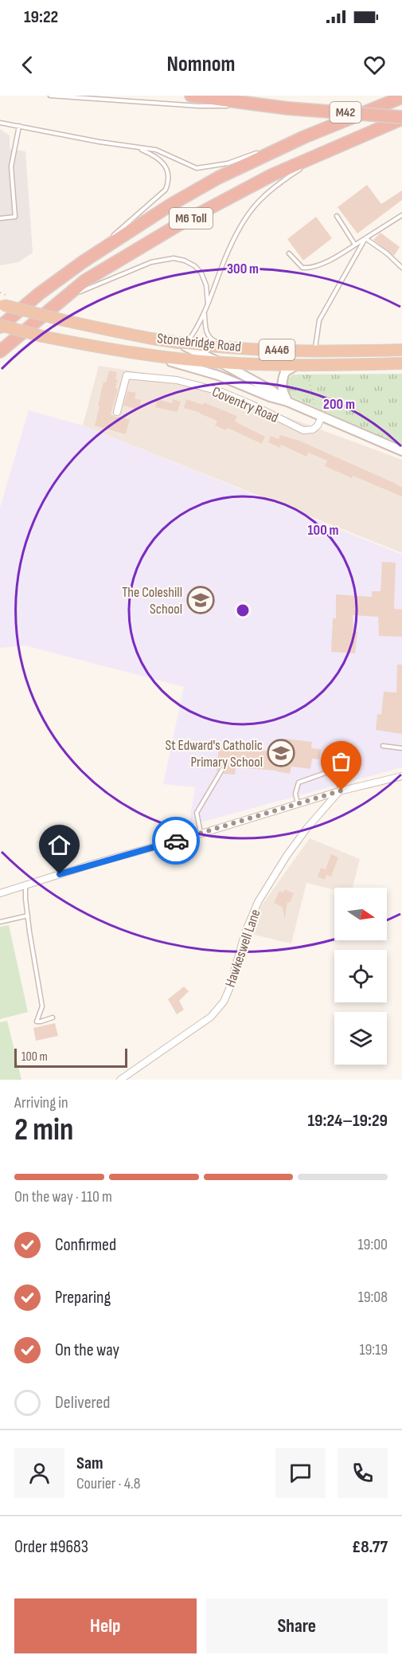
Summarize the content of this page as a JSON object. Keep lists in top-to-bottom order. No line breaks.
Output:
{"streets":{"highway":["M42","M6 Toll","Stonebridge Road","A446"],"main road":["Coventry Road"],"street":["Hawkeswell Lane"]},"crossings":[["M42","M6 Toll"],["M6 Toll","Stonebridge Road"]],"places":{"school or university":["The Coleshill School","St Edward's Catholic Primary School"]},"scale_bar":"100 m","north":"right","page":{"status":"19:22","header":"Nomnom","scale":"100 m","heading":["2 min","Arriving in","19:24–19:29"],"panel":["Sam","Courier · 4.8","Order #9683","£8.77"],"bar":"On the way · 110 m","list":[["Confirmed","19:00"],["Preparing","19:08"],["On the way","19:19"],"Delivered"],"buttons":["Help","Share"]},"rings":["300 m","200 m","100 m"]}
